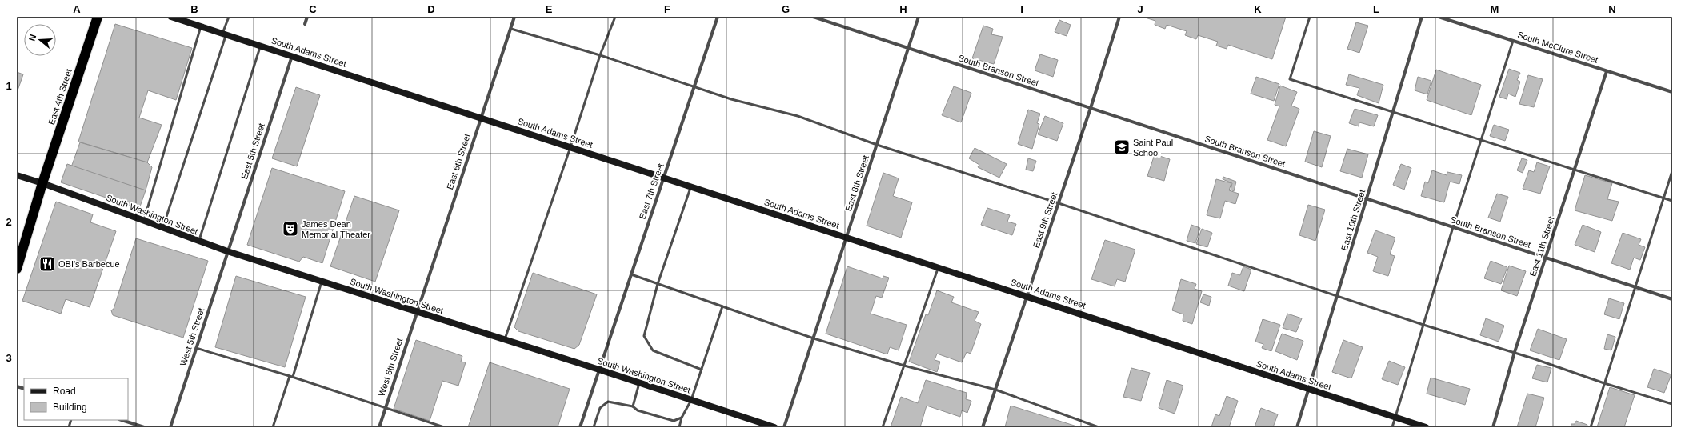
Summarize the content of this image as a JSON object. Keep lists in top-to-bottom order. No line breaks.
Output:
{"streets":{"highway":["East 4th Street"],"main road":["South Adams Street","South Washington Street"],"street":["South McClure Street","South Branson Street","East 5th Street","East 6th Street","East 8th Street","East 7th Street","East 9th Street","East 10th Street","East 11th Street","West 5th Street","West 6th Street"]},"crossings":[["South McClure Street","East 11th Street"],["South Adams Street","East 5th Street"],["South Adams Street","East 6th Street"],["South Adams Street","East 8th Street"],["South Adams Street","East 7th Street"],["South Adams Street","East 9th Street"],["South Adams Street","East 10th Street"],["South Branson Street","East 8th Street"],["South Branson Street","East 9th Street"],["South Branson Street","East 10th Street"],["South Branson Street","East 11th Street"],["East 4th Street","South Washington Street"],["East 5th Street","South Washington Street"],["East 5th Street","West 5th Street"],["East 6th Street","South Washington Street"],["East 6th Street","West 6th Street"],["East 7th Street","South Washington Street"],["South Washington Street","West 5th Street"],["South Washington Street","West 6th Street"]],"places":{"school or university":["Saint Paul School"],"theatre":["James Dean Memorial Theater"],"restaurant":["OBI's Barbecue"]},"legend":["Road","Building"],"north":"left","grid":{"columns":["A","B","C","D","E","F","G","H","I","J","K","L","M","N"],"rows":["1","2","3"]}}
